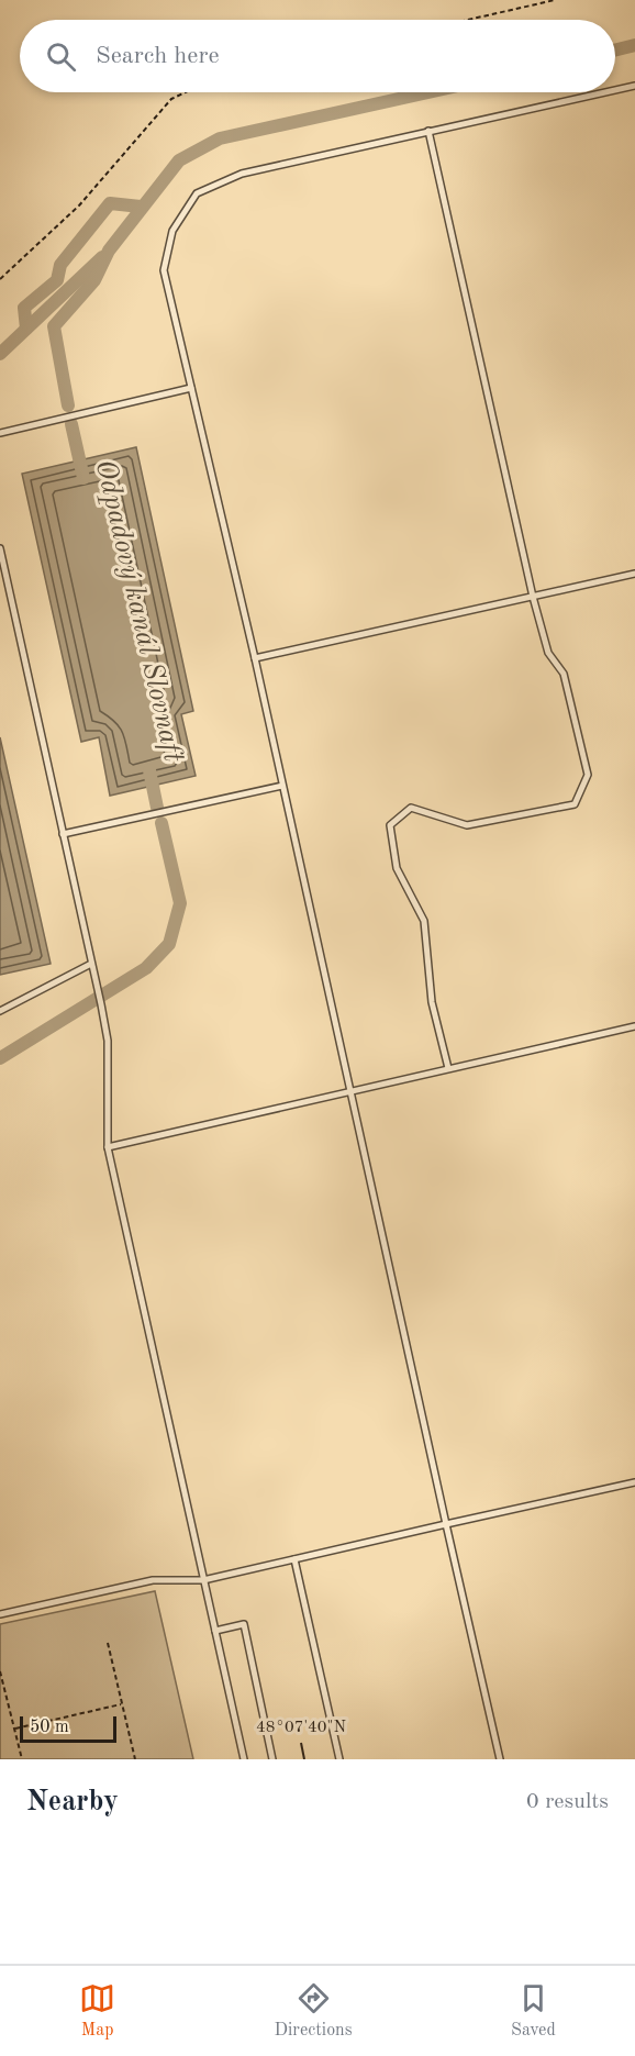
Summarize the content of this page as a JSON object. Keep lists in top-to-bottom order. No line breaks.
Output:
{"water":["Odpadový kanál Slovnaft"],"scale_bar":"50 m","page":{"search":"Search here","scale":"50 m","heading":["Nearby","0 results"],"nav":["Map","Directions","Saved"]},"coordinates":["48°07'40\"N"]}
